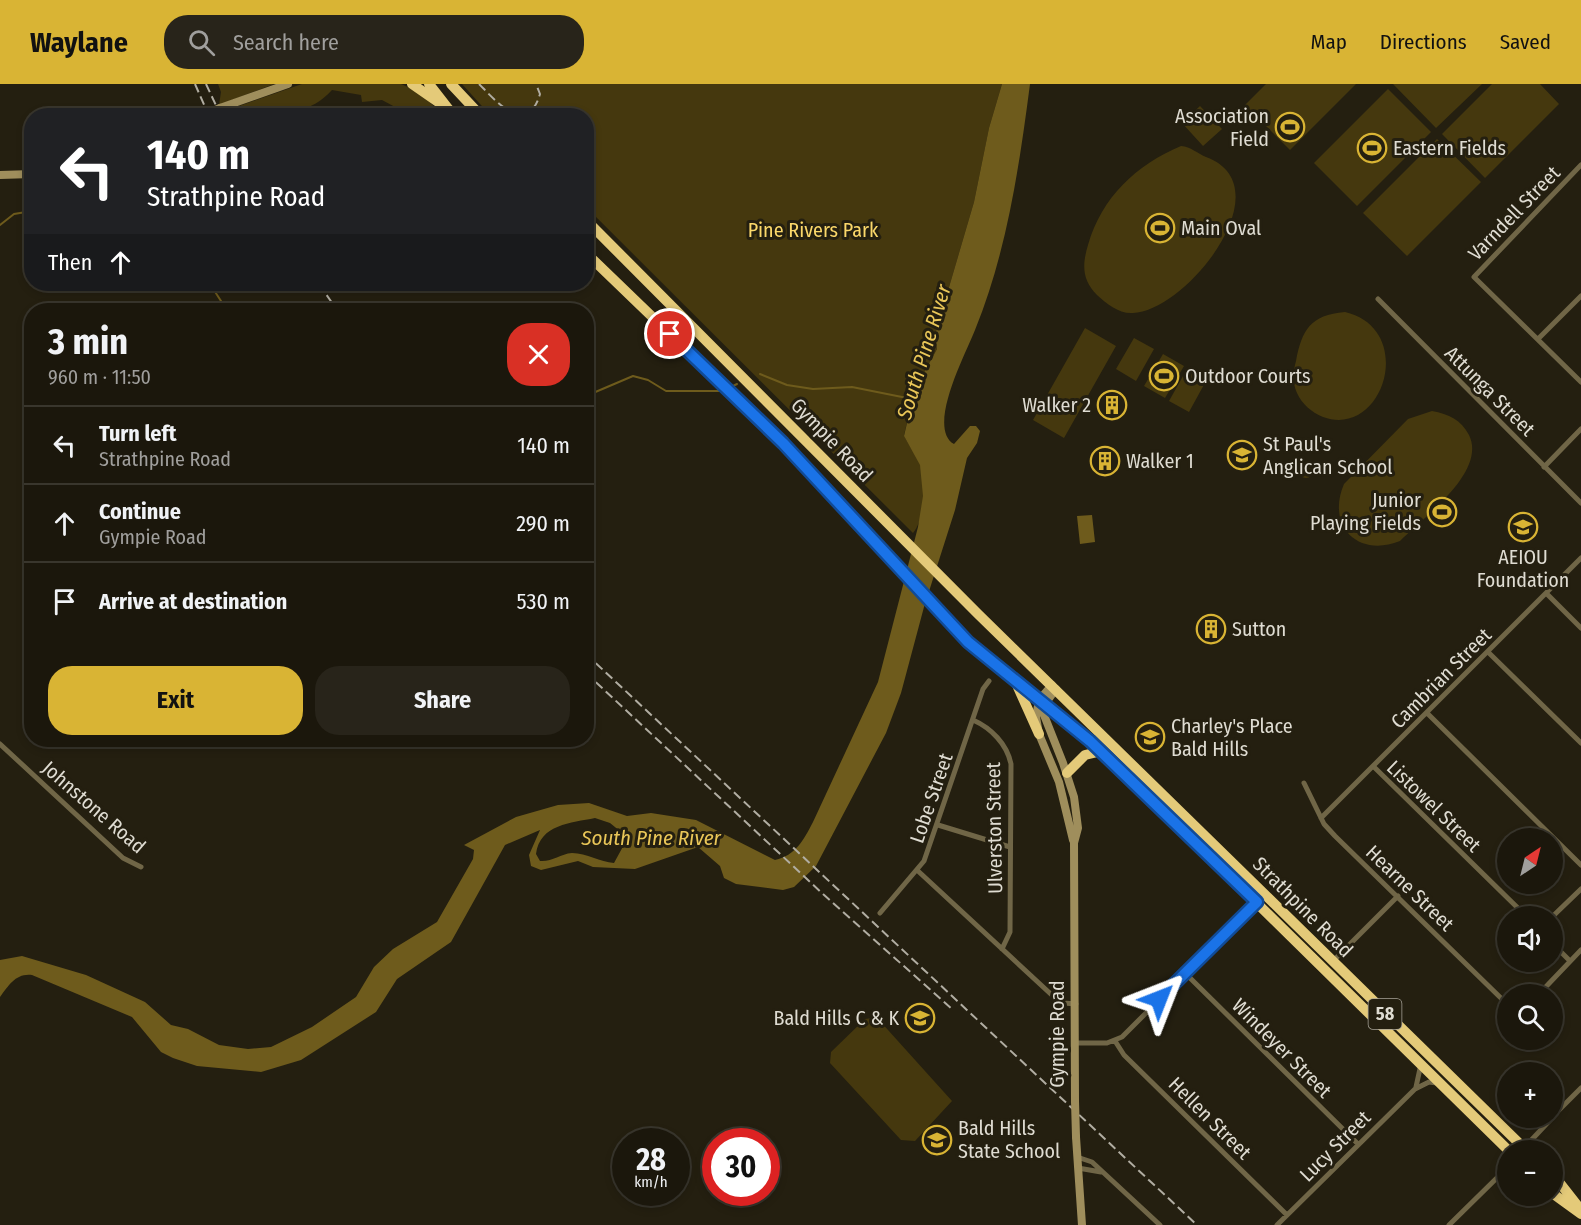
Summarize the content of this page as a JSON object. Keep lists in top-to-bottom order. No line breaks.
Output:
{"streets":{"highway":["Gympie Road","Strathpine Road","58"],"street":["Varndell Street","Attunga Street","Cambrian Street","Lobe Street","Listowel Street","Johnstone Road","Ulverston Street","Hearne Street","Windeyer Street","Hellen Street","Lucy Street"]},"crossings":[["Gympie Road","Strathpine Road"],["Cambrian Street","Listowel Street"],["Cambrian Street","Hearne Street"],["Lobe Street","Ulverston Street"],["Windeyer Street","Lucy Street"],["Hellen Street","Lucy Street"]],"water":["South Pine River"],"parks":["Pine Rivers Park"],"places":{"sports":["Association Field","Eastern Fields","Main Oval","Outdoor Courts","Junior Playing Fields"],"building":["Walker 2","Walker 1","Sutton"],"school or university":["St Paul's Anglican School","AEIOU Foundation","Charley's Place Bald Hills","Bald Hills C & K","Bald Hills State School"]},"north":"top right","page":{"header":"Waylane","search":"Search here","nav":["Map","Directions","Saved"],"turn":["140 m","Strathpine Road"],"then":"Then","heading":["3 min","960 m · 11:50"],"list":[{"name":"Turn left","note":"Strathpine Road","value":"140 m"},{"name":"Continue","note":"Gympie Road","value":"290 m"},{"name":"Arrive at destination","value":"530 m"}],"buttons":["Exit","Share"],"map_buttons":["+","−"],"speed":"28 km/h","limit":"30"}}
